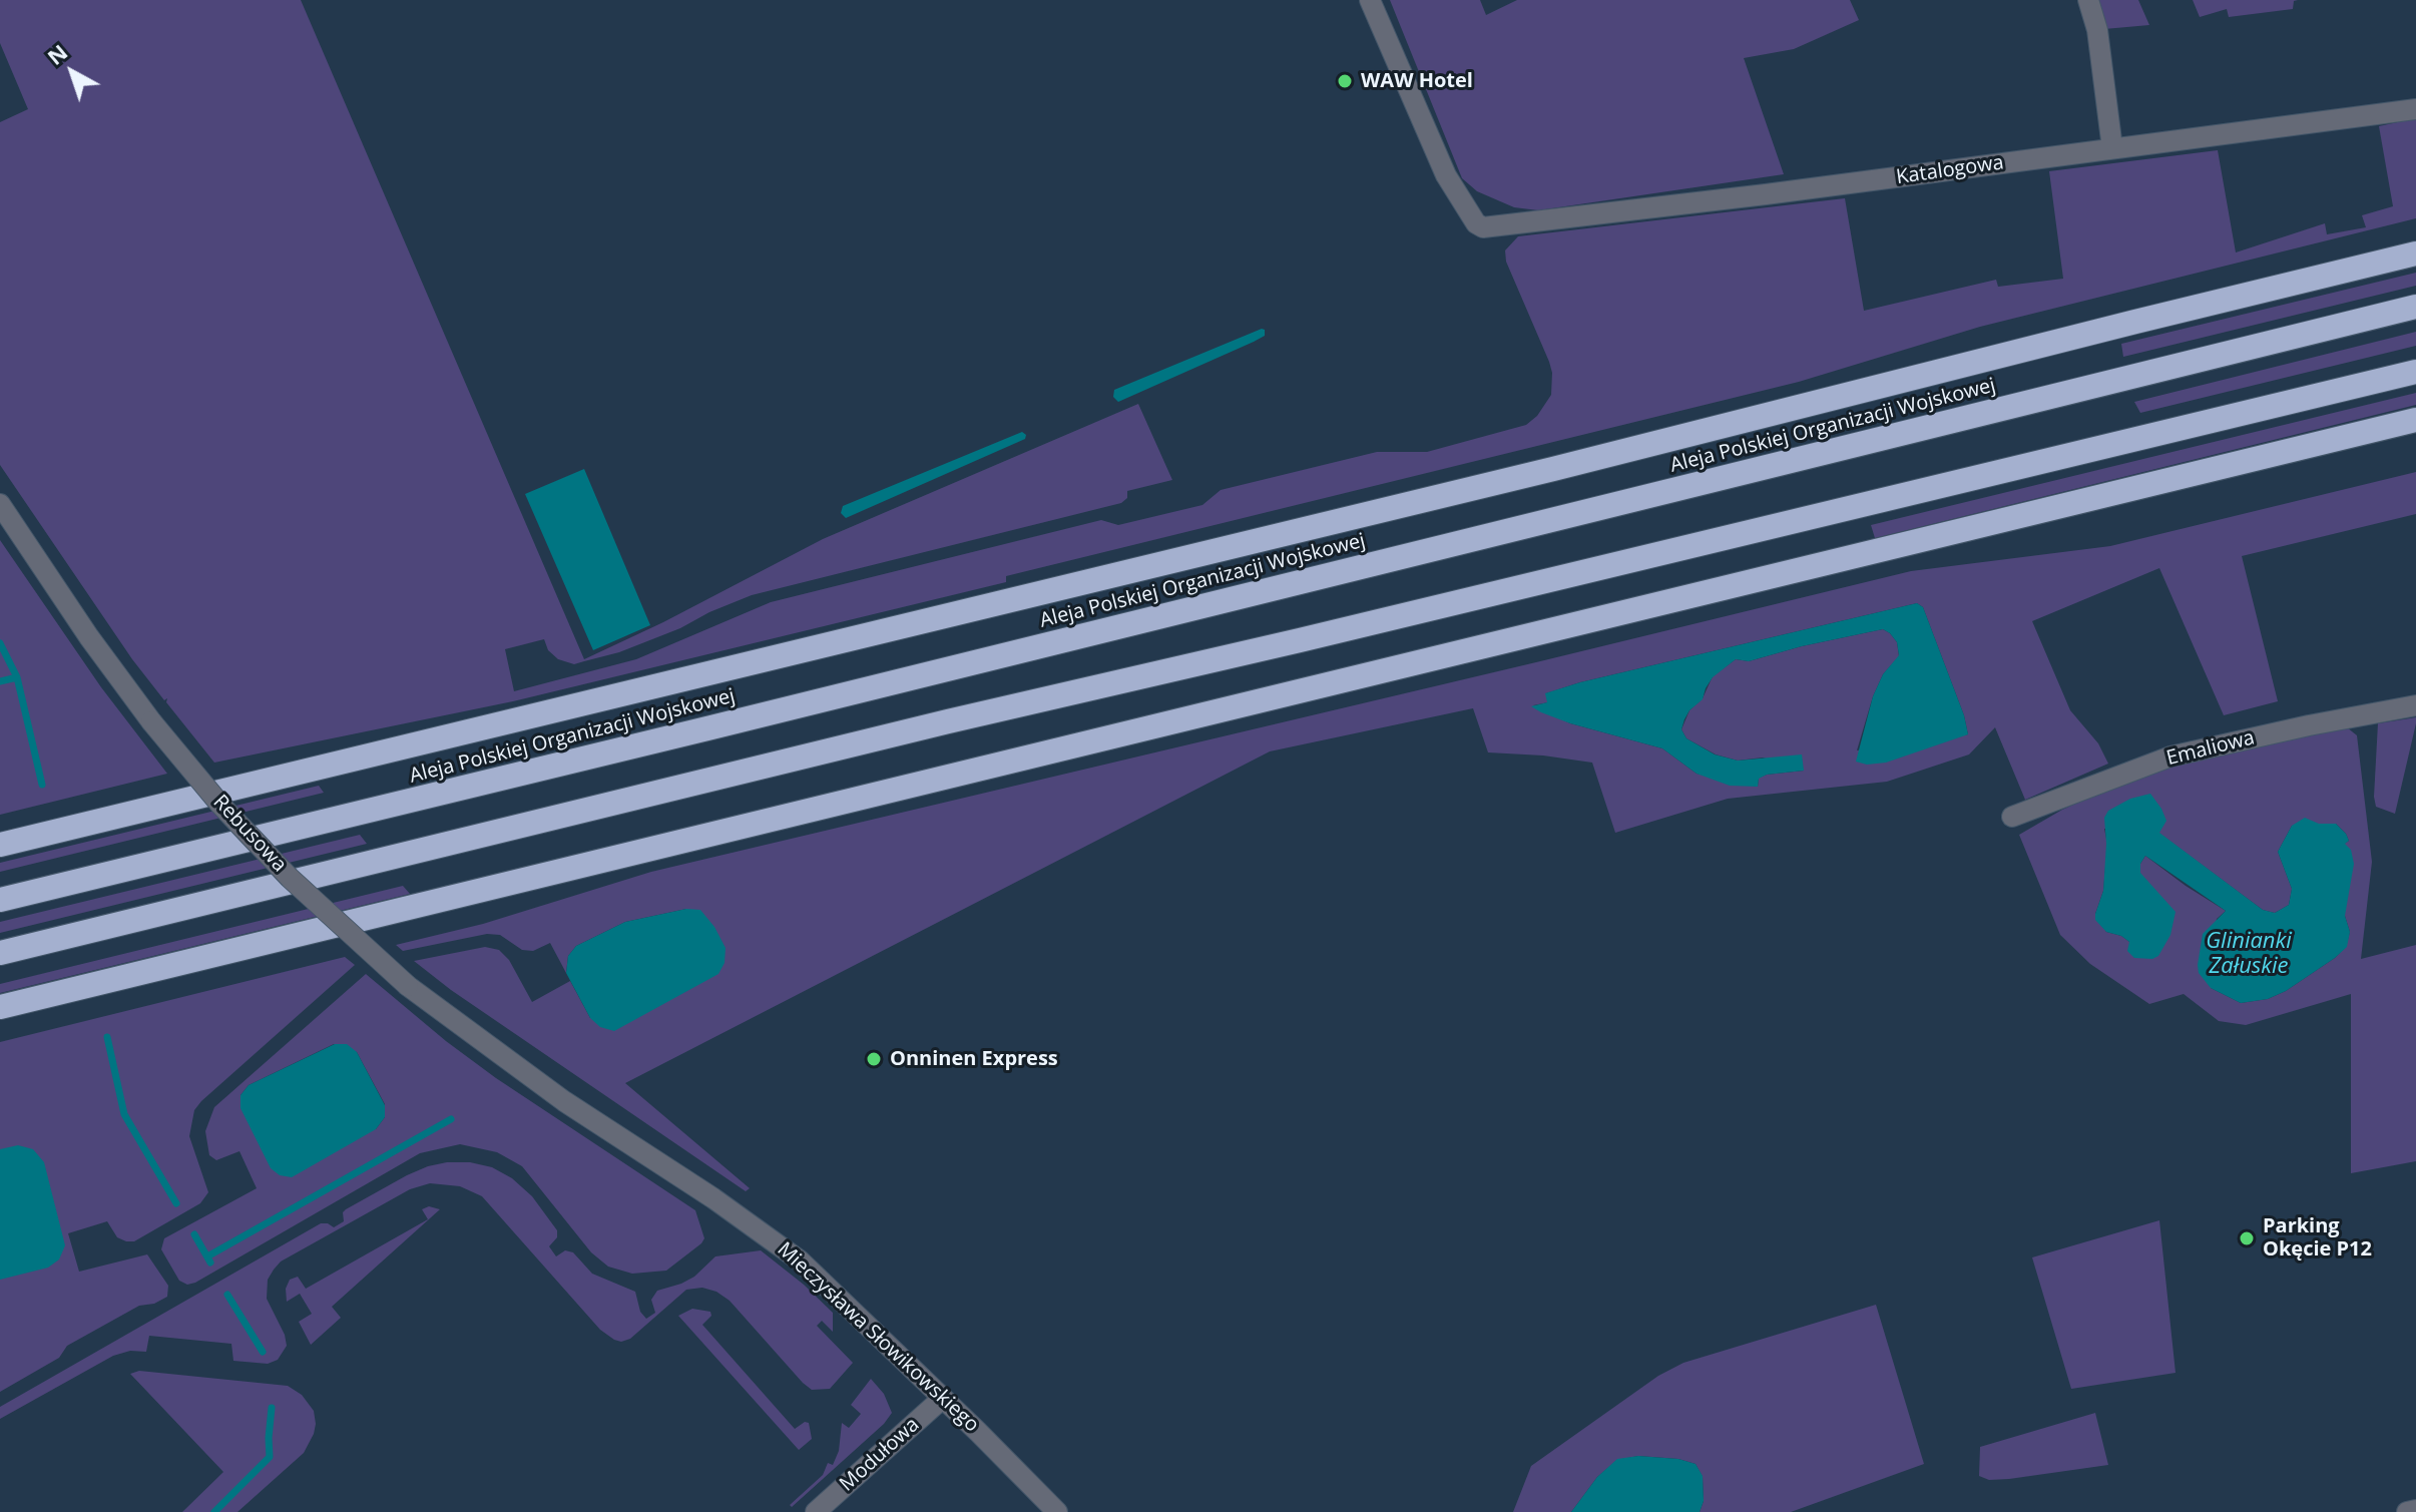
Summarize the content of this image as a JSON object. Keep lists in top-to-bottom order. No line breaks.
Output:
{"streets":{"highway":["Aleja Polskiej Organizacji Wojskowej"],"street":["Katalogowa","Emaliowa","Rebusowa","Mieczysława Słowikowskiego","Modułowa"]},"crossings":[["Rebusowa","Mieczysława Słowikowskiego"],["Mieczysława Słowikowskiego","Modułowa"]],"water":["Glinianki Załuskie"],"places":["WAW Hotel","Onninen Express","Parking Okęcie P12"],"north":"top left"}
